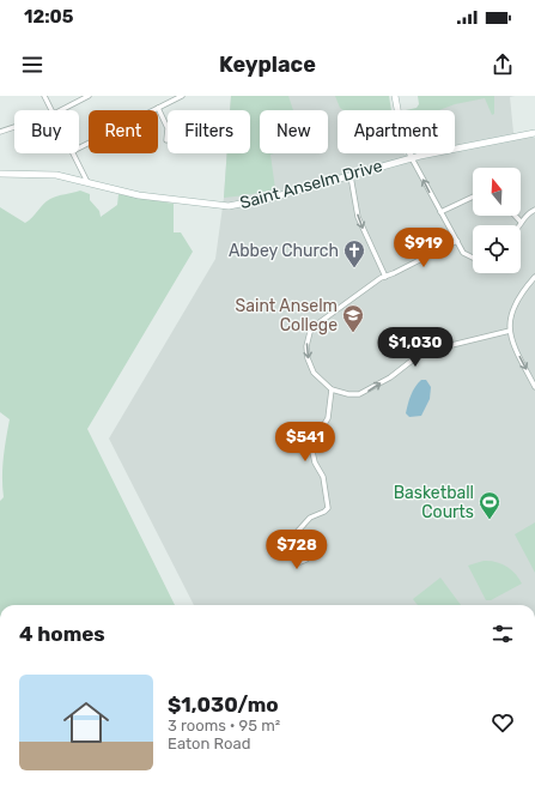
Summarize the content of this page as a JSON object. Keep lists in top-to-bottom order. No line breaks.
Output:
{"streets":{"street":["Saint Anselm Drive"]},"places":{"church":["Abbey Church"],"school or university":["Saint Anselm College"],"sports":["Basketball Courts"]},"north":"top","page":{"status":"12:05","header":"Keyplace","chip":["Buy","Rent","Filters","New","Apartment"],"price":["$919","$1,030","$541","$728"],"heading":"4 homes","list":[{"name":"$1,030/mo","note":"3 rooms · 95 m² · Eaton Road"}]}}
